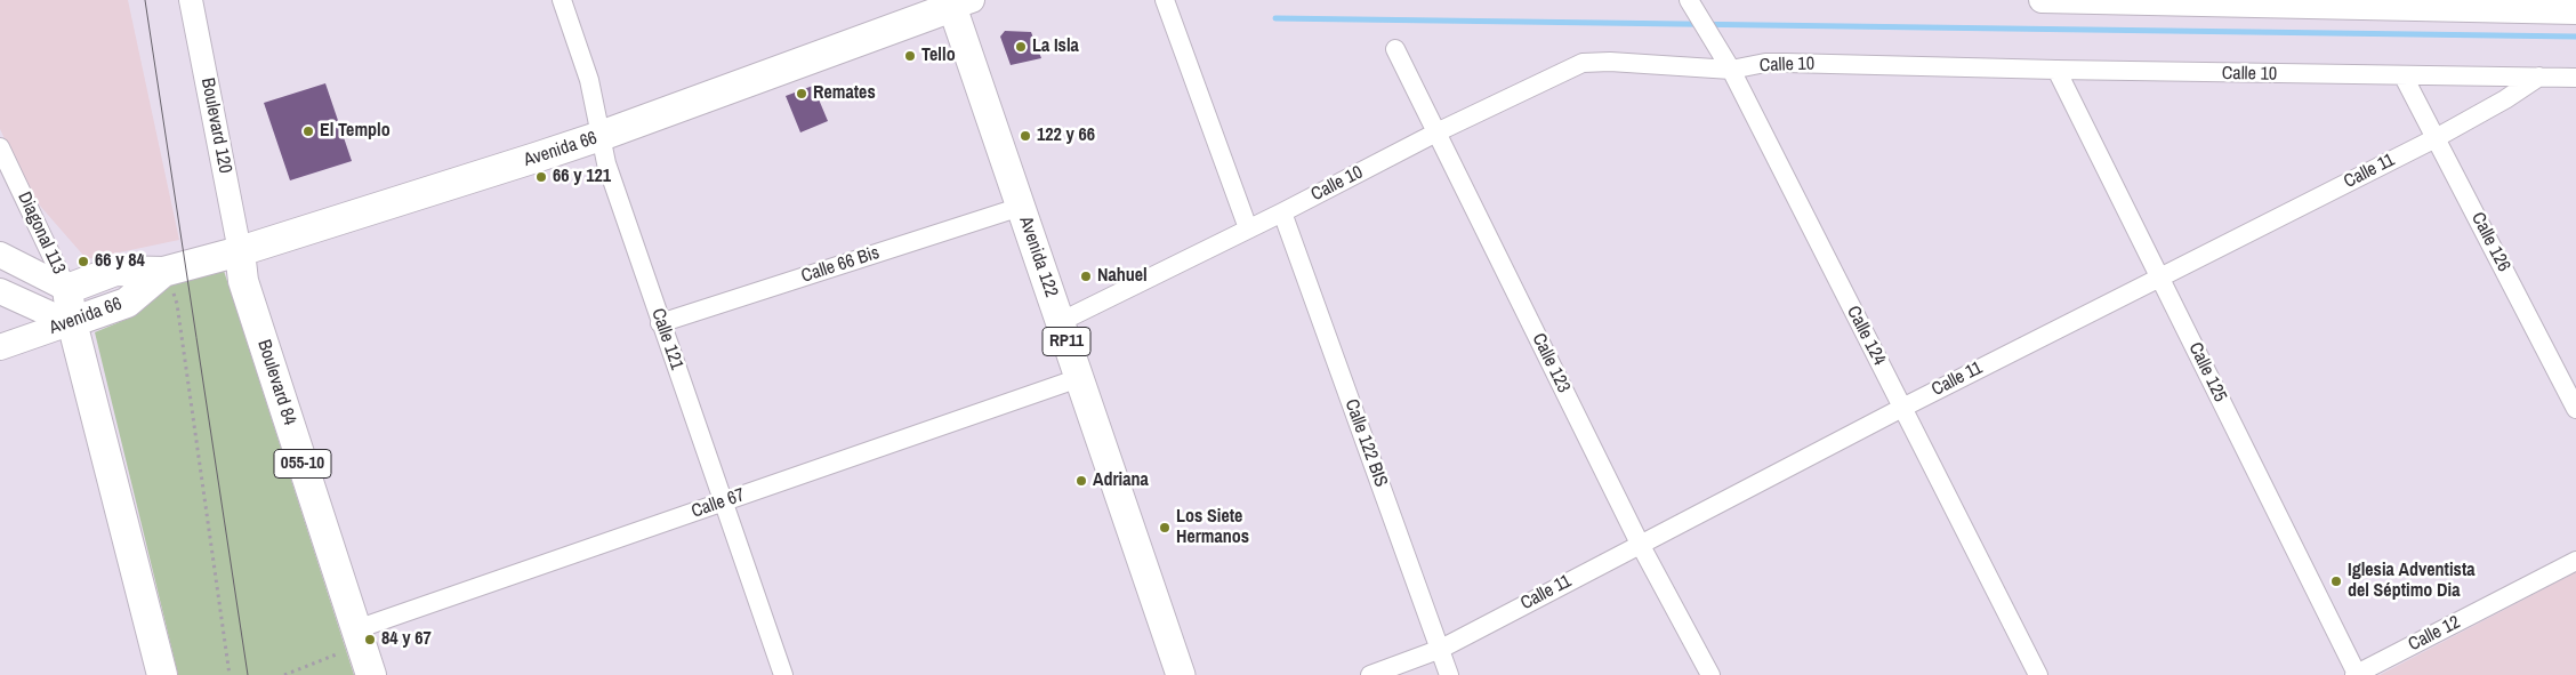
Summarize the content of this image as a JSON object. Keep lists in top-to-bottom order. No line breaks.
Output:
{"streets":{"highway":["Avenida 66","Diagonal 113","Boulevard 84","055-10"],"main road":["Avenida 122","RP11"],"street":["Calle 10","Boulevard 120","Calle 11","Calle 126","Calle 66 Bis","Calle 124","Calle 121","Calle 123","Calle 125","Calle 122 BIS","Calle 67","Calle 12"]},"crossings":[["Calle 10","Calle 11"],["Calle 10","Calle 126"],["Calle 10","Avenida 122"],["Calle 10","Calle 124"],["Calle 10","Calle 123"],["Calle 10","Calle 125"],["Calle 10","Calle 122 BIS"],["Boulevard 120","Avenida 66"],["Boulevard 120","Boulevard 84"],["Avenida 66","Diagonal 113"],["Avenida 66","Avenida 122"],["Avenida 66","Calle 121"],["Avenida 66","Boulevard 84"],["Calle 11","Calle 126"],["Calle 11","Calle 124"],["Calle 11","Calle 123"],["Calle 11","Calle 125"],["Calle 11","Calle 122 BIS"],["Avenida 122","Calle 66 Bis"],["Avenida 122","Calle 67"],["Calle 66 Bis","Calle 121"],["Calle 121","Calle 67"],["Calle 125","Calle 12"],["Boulevard 84","Calle 67"]],"places":["La Isla","Tello","Remates","El Templo","122 y 66","66 y 121","66 y 84","Nahuel","Adriana","Los Siete Hermanos","Iglesia Adventista del Séptimo Dia","84 y 67"]}
